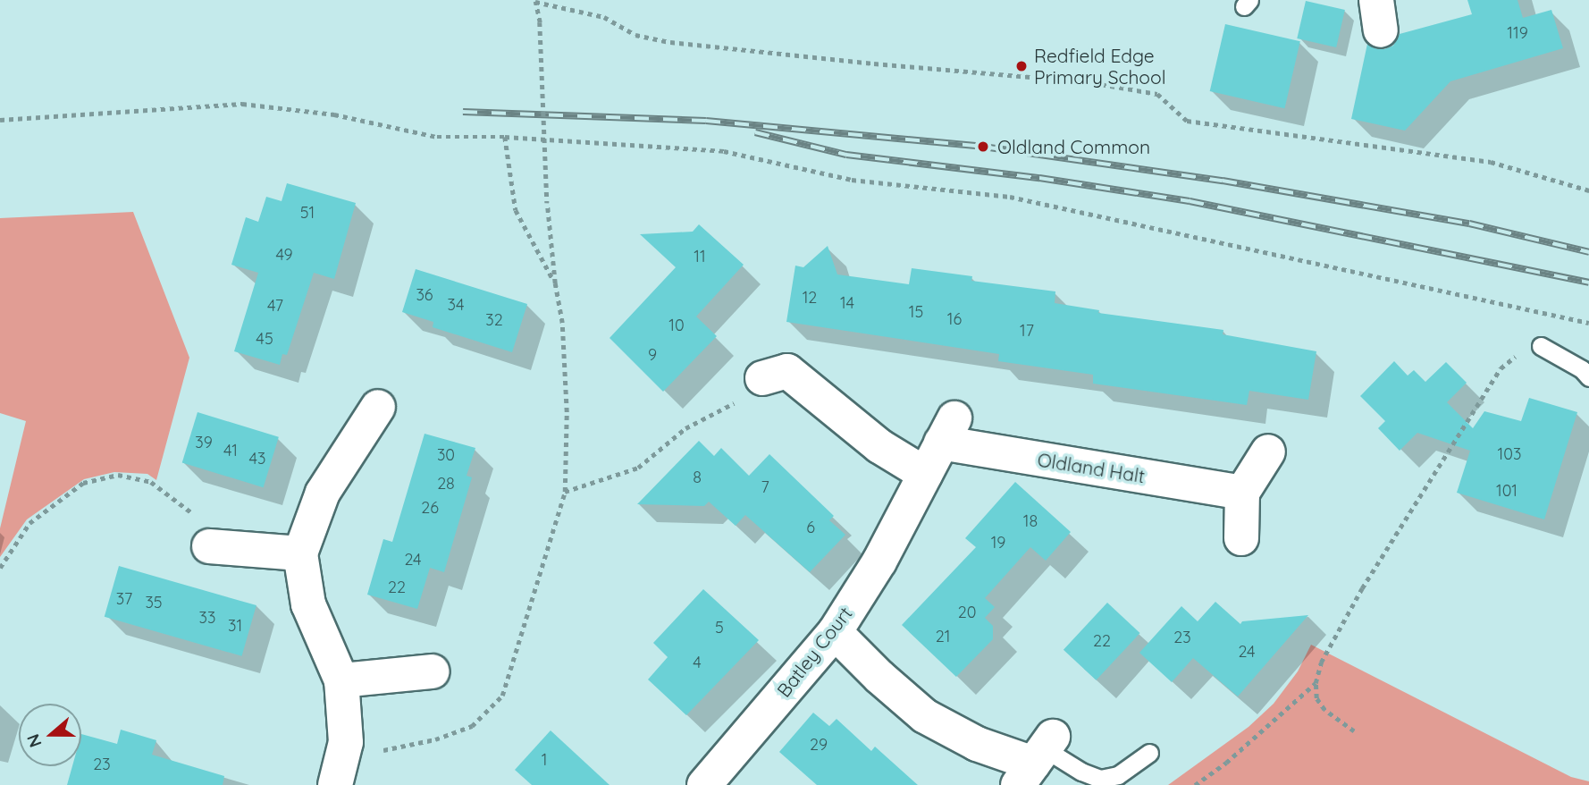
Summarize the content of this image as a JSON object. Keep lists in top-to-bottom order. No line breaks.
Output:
{"streets":{"street":["Oldland Halt","Batley Court"]},"crossings":[["Oldland Halt","Batley Court"]],"places":["Redfield Edge Primary School","Oldland Common"],"house_numbers":["119","51","49","11","36","12","14","34","47","15","16","32","10","17","45","9","39","41","103","30","43","8","28","7","101","26","18","6","19","24","22","37","35","20","33","31","5","21","23","22","24","4","29","1","23"],"north":"left"}
